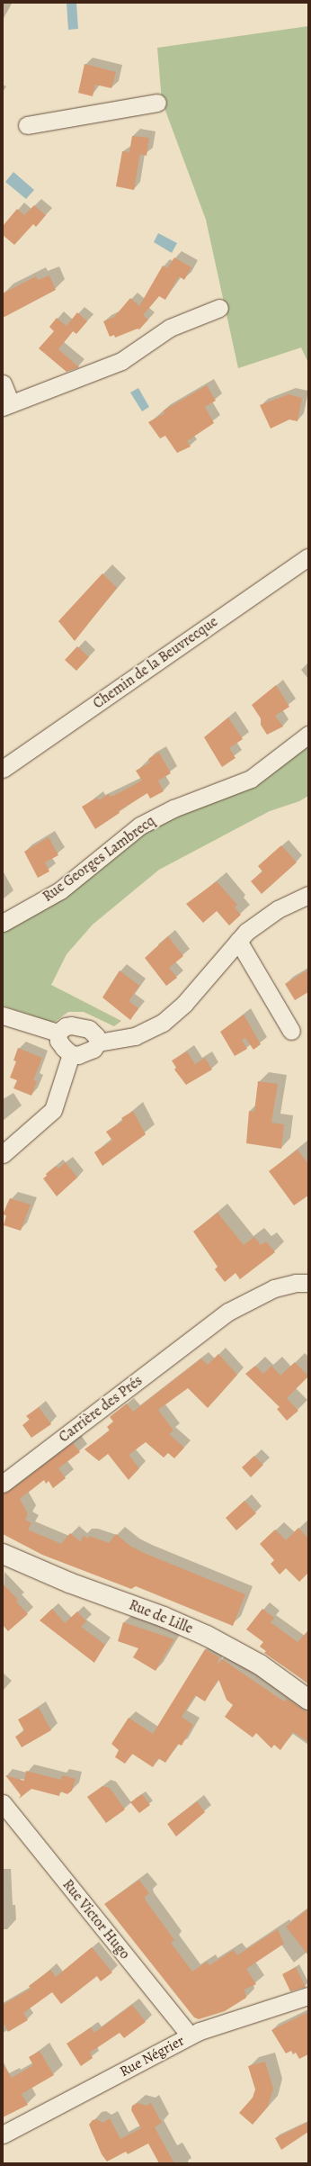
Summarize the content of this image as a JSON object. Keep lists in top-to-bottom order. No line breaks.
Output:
{"streets":{"main road":["Rue de Lille"],"street":["Chemin de la Beuvrecque","Rue Georges Lambrecq","Carrière des Prés","Rue Victor Hugo","Rue Négrier"]},"crossings":[["Rue Victor Hugo","Rue Négrier"]]}
